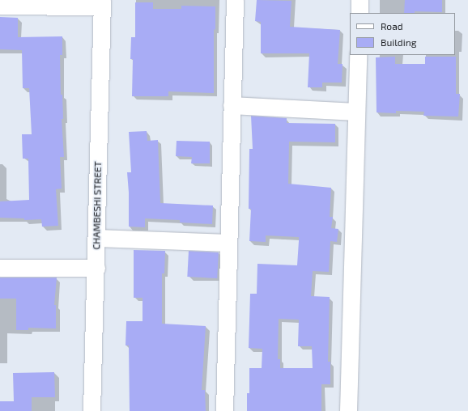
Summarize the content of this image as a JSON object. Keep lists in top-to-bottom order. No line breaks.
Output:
{"streets":{"street":["CHAMBESHI STREET"]},"legend":["Road","Building"]}
